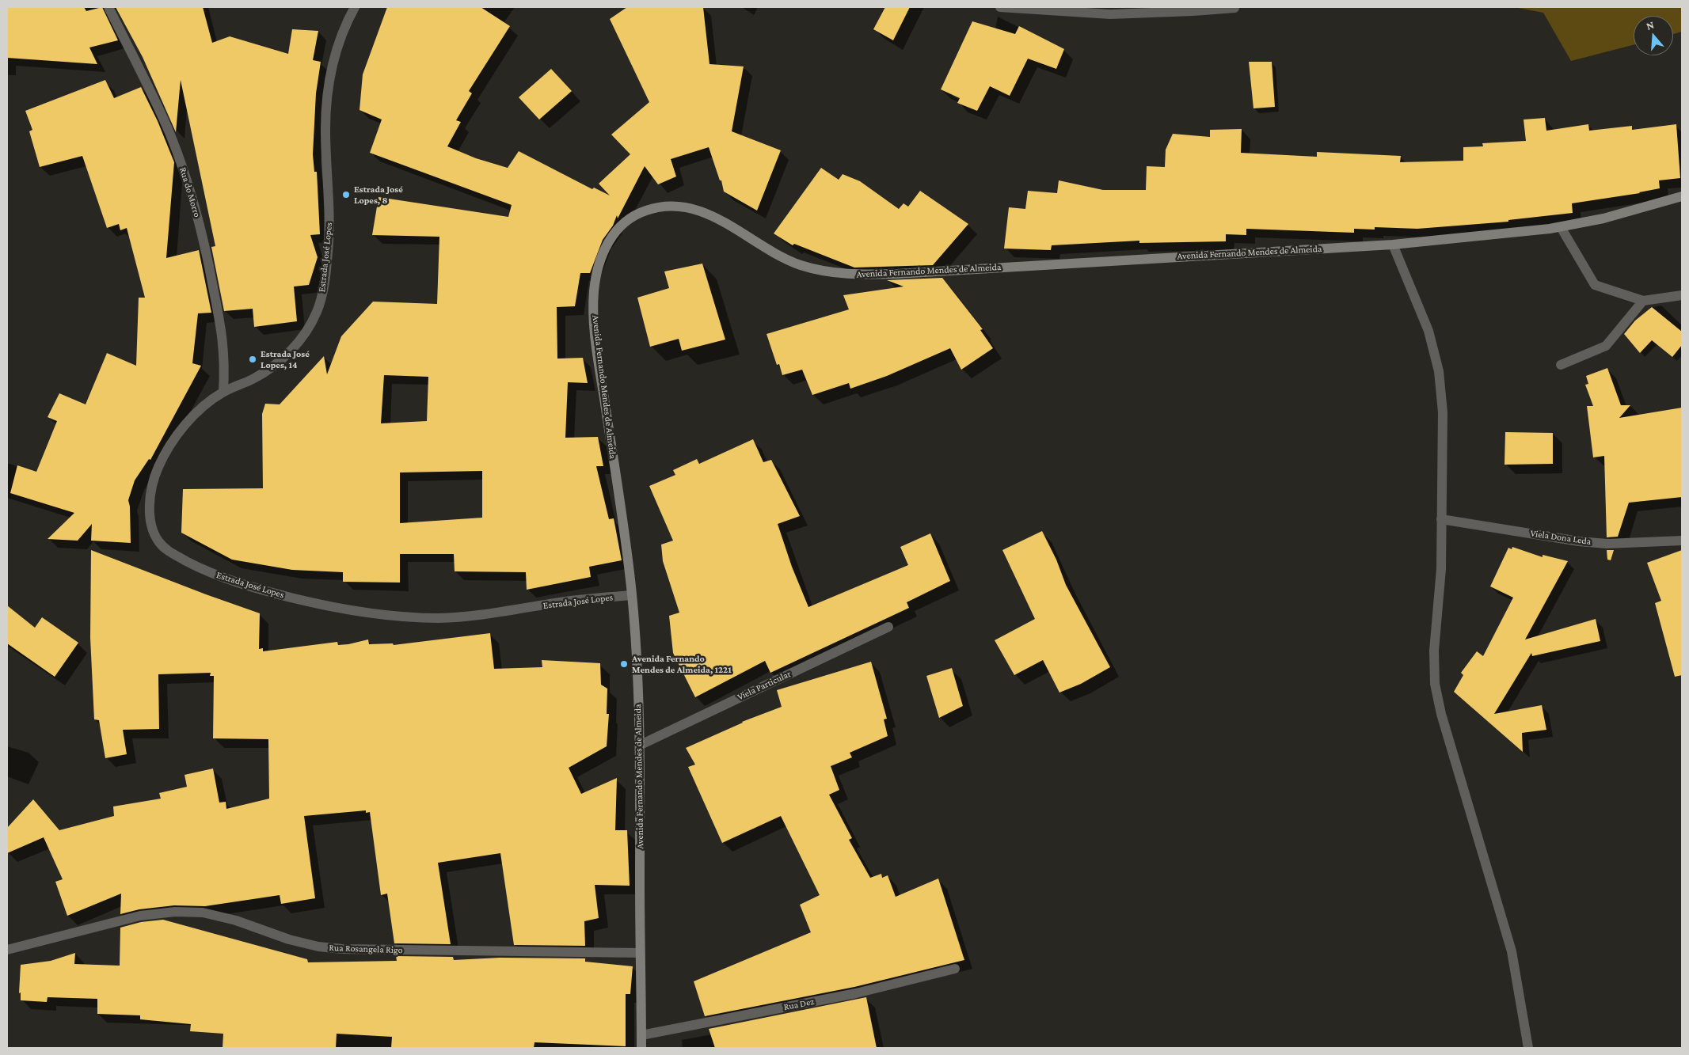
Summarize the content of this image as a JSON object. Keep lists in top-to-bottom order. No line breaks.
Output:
{"streets":{"street":["Rua do Morro","Avenida Fernando Mendes de Almeida","Estrada José Lopes","Viela Dona Leda","Viela Particular","Rua Rosangela Rigo","Rua Dez"]},"crossings":[["Rua do Morro","Estrada José Lopes"],["Avenida Fernando Mendes de Almeida","Estrada José Lopes"],["Avenida Fernando Mendes de Almeida","Viela Particular"],["Avenida Fernando Mendes de Almeida","Rua Rosangela Rigo"],["Avenida Fernando Mendes de Almeida","Rua Dez"]],"places":["Estrada José Lopes, 8","Estrada José Lopes, 14","Avenida Fernando Mendes de Almeida, 1221"],"north":"top"}
